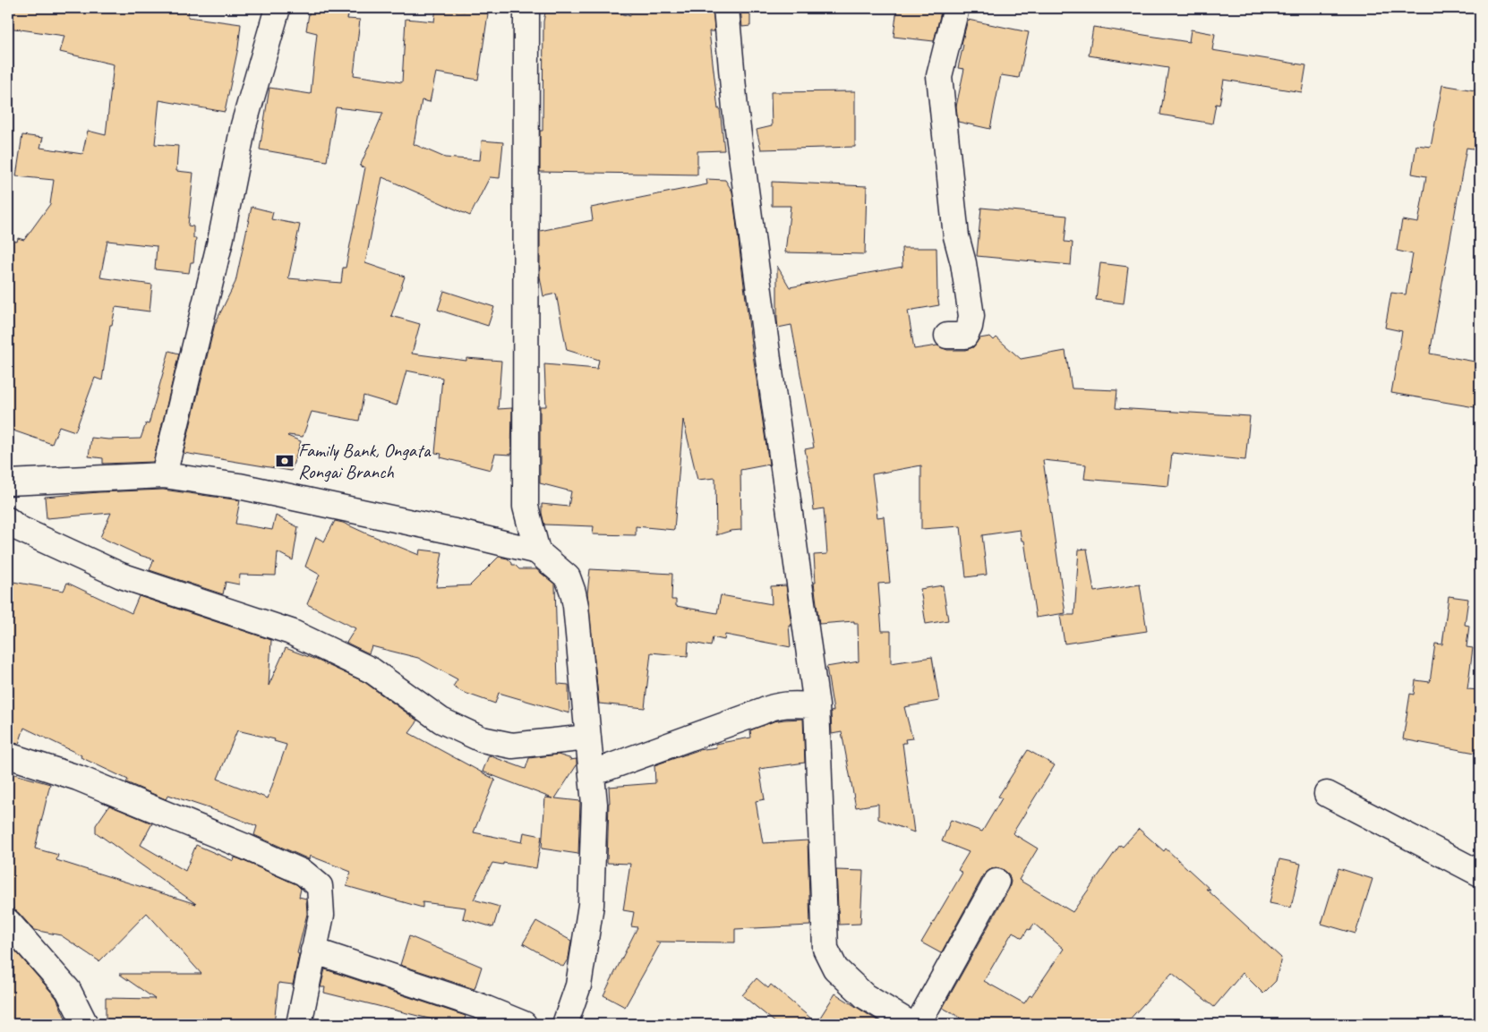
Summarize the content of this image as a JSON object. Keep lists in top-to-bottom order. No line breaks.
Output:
{"places":{"bank":["Family Bank, Ongata Rongai Branch"]}}
